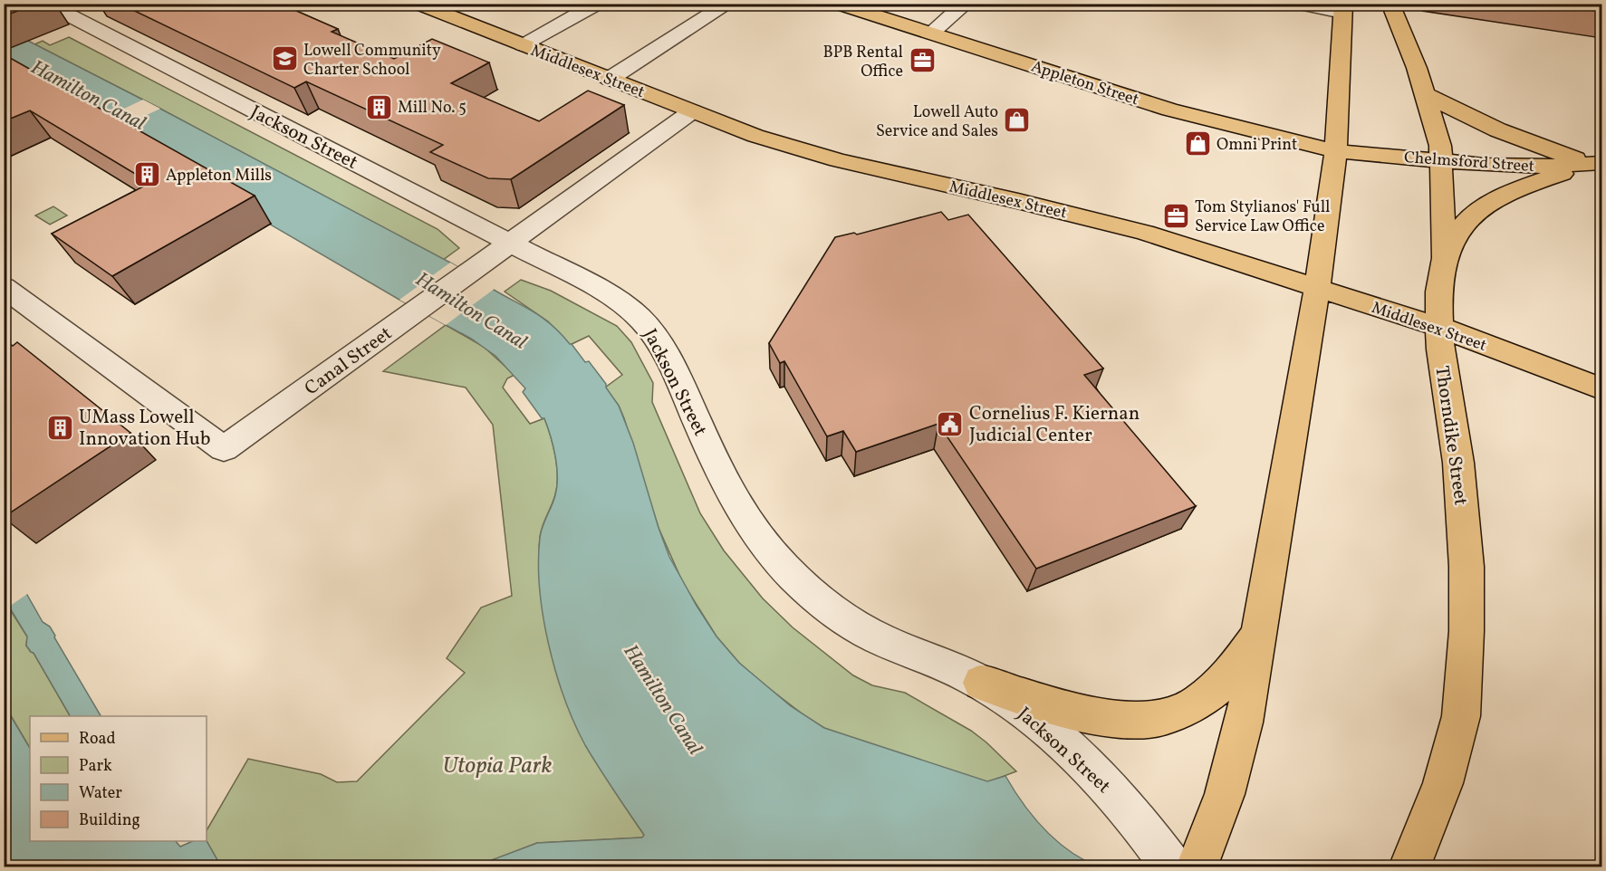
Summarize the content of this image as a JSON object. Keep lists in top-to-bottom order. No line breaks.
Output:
{"streets":{"main road":["Middlesex Street","Appleton Street","Chelmsford Street","Thorndike Street"],"street":["Jackson Street","Canal Street"]},"crossings":[["Middlesex Street","Canal Street"],["Middlesex Street","Thorndike Street"],["Appleton Street","Chelmsford Street"],["Jackson Street","Canal Street"],["Chelmsford Street","Thorndike Street"]],"water":["Hamilton Canal"],"parks":["Utopia Park"],"places":{"school or university":["Lowell Community Charter School"],"office":["BPB Rental Office","Tom Stylianos' Full Service Law Office"],"building":["Mill No. 5","Appleton Mills","UMass Lowell Innovation Hub"],"shop":["Lowell Auto Service and Sales","Omni Print"],"public building":["Cornelius F. Kiernan Judicial Center"]},"legend":["Road","Park","Water","Building"]}
